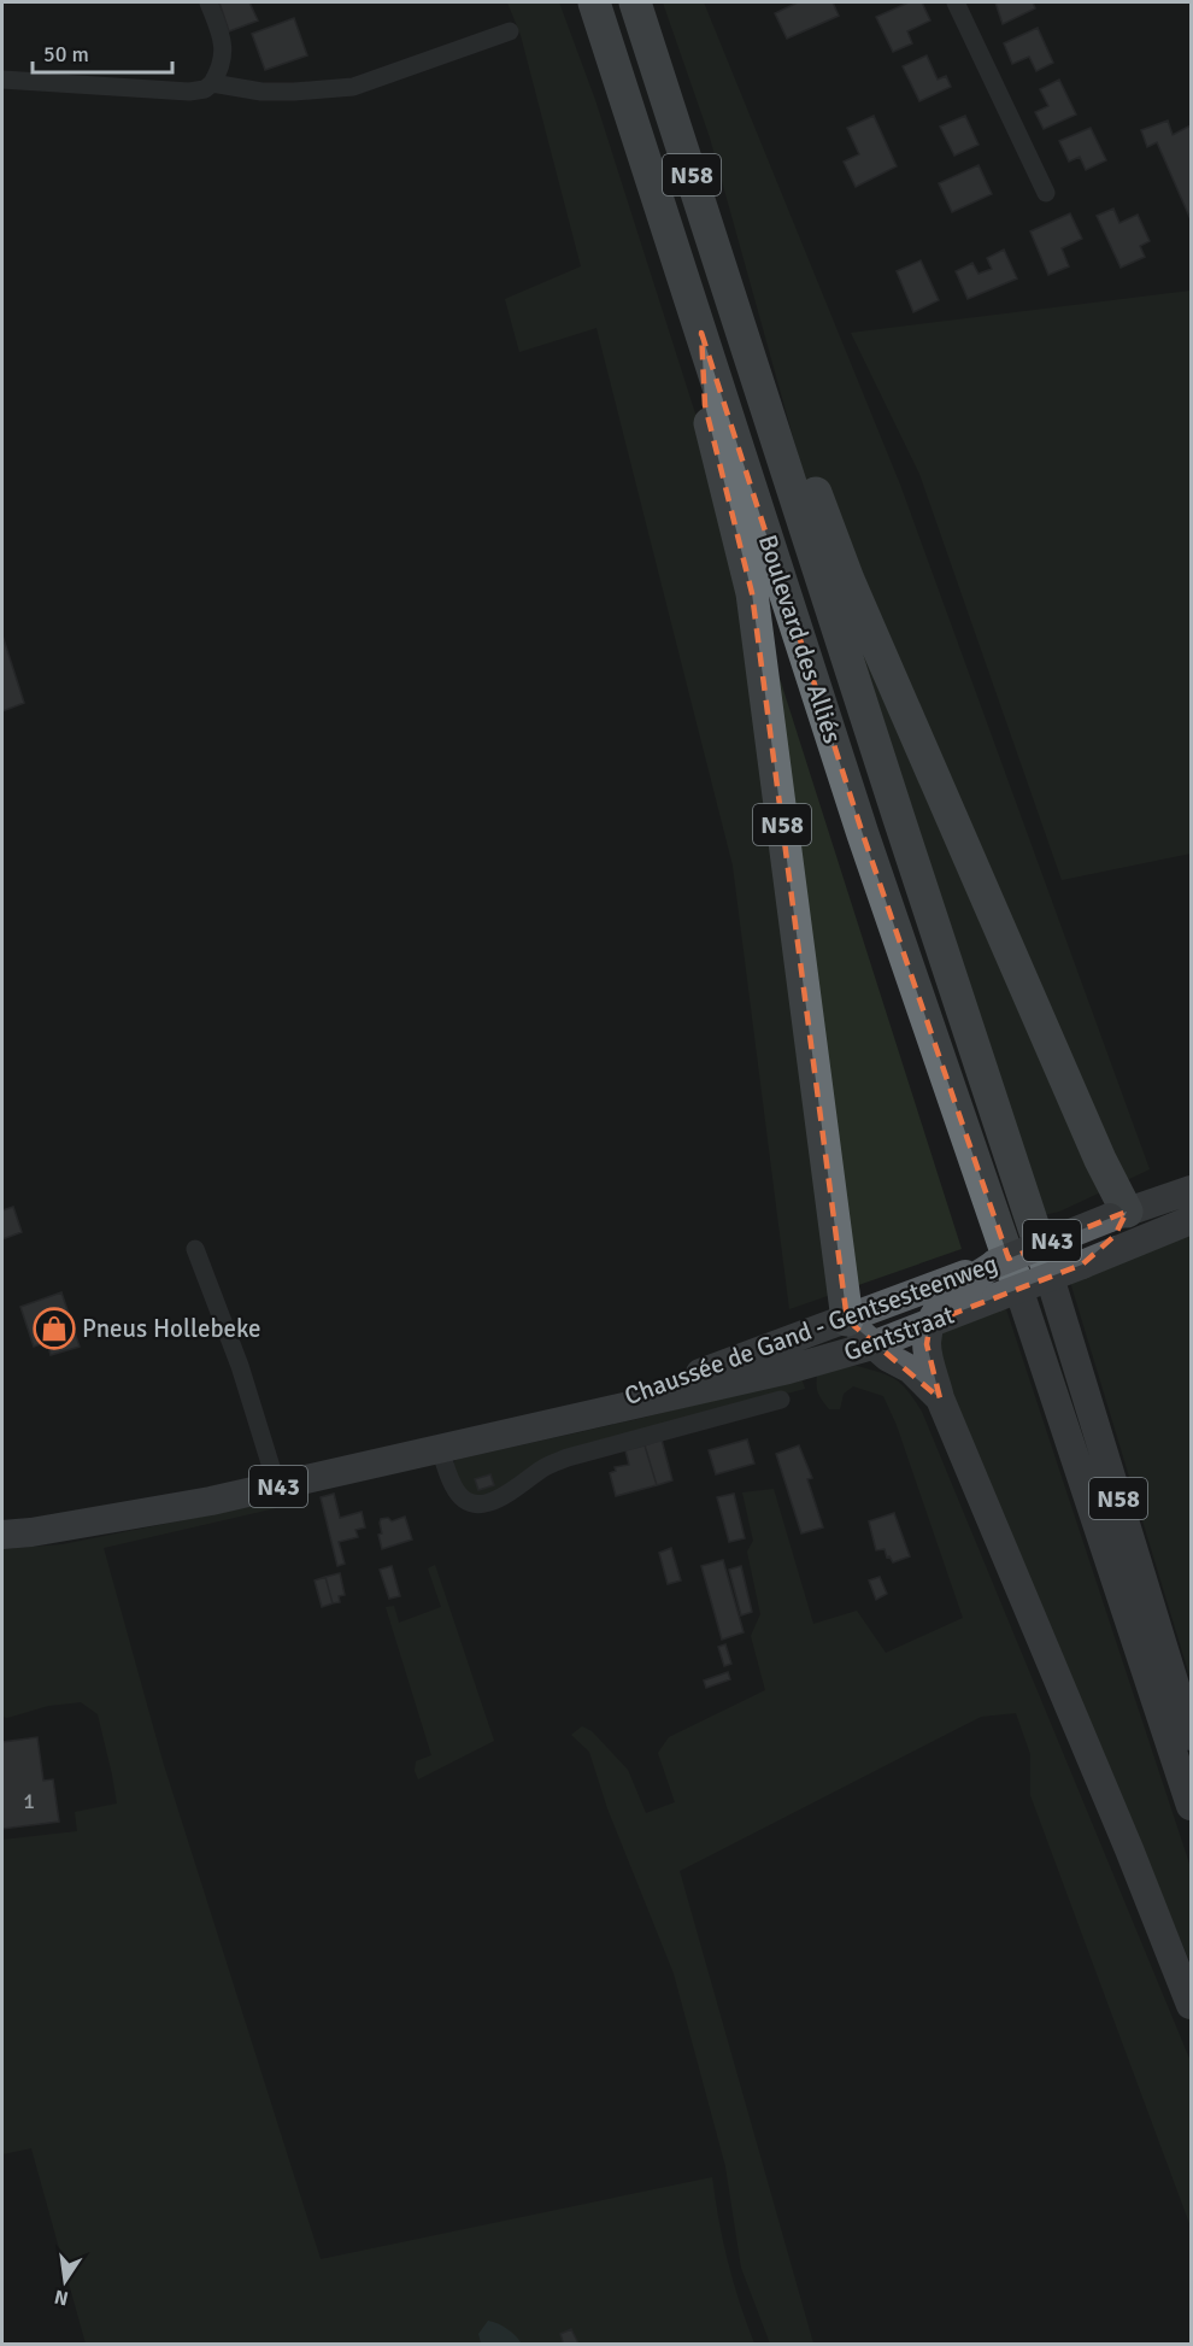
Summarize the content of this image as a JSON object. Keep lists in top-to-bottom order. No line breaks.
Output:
{"streets":{"highway":["N58","Boulevard des Alliés"],"main road":["N43","Chaussée de Gand - Gentsesteenweg","Gentstraat"]},"crossings":[["N58","Boulevard des Alliés"],["N58","Chaussée de Gand - Gentsesteenweg"],["N58","Gentstraat"],["Boulevard des Alliés","Chaussée de Gand - Gentsesteenweg"],["N43","Chaussée de Gand - Gentsesteenweg"],["N43","Gentstraat"],["Chaussée de Gand - Gentsesteenweg","Gentstraat"]],"places":{"shop":["Pneus Hollebeke"]},"house_numbers":["1"],"scale_bar":"50 m","north":"bottom"}
